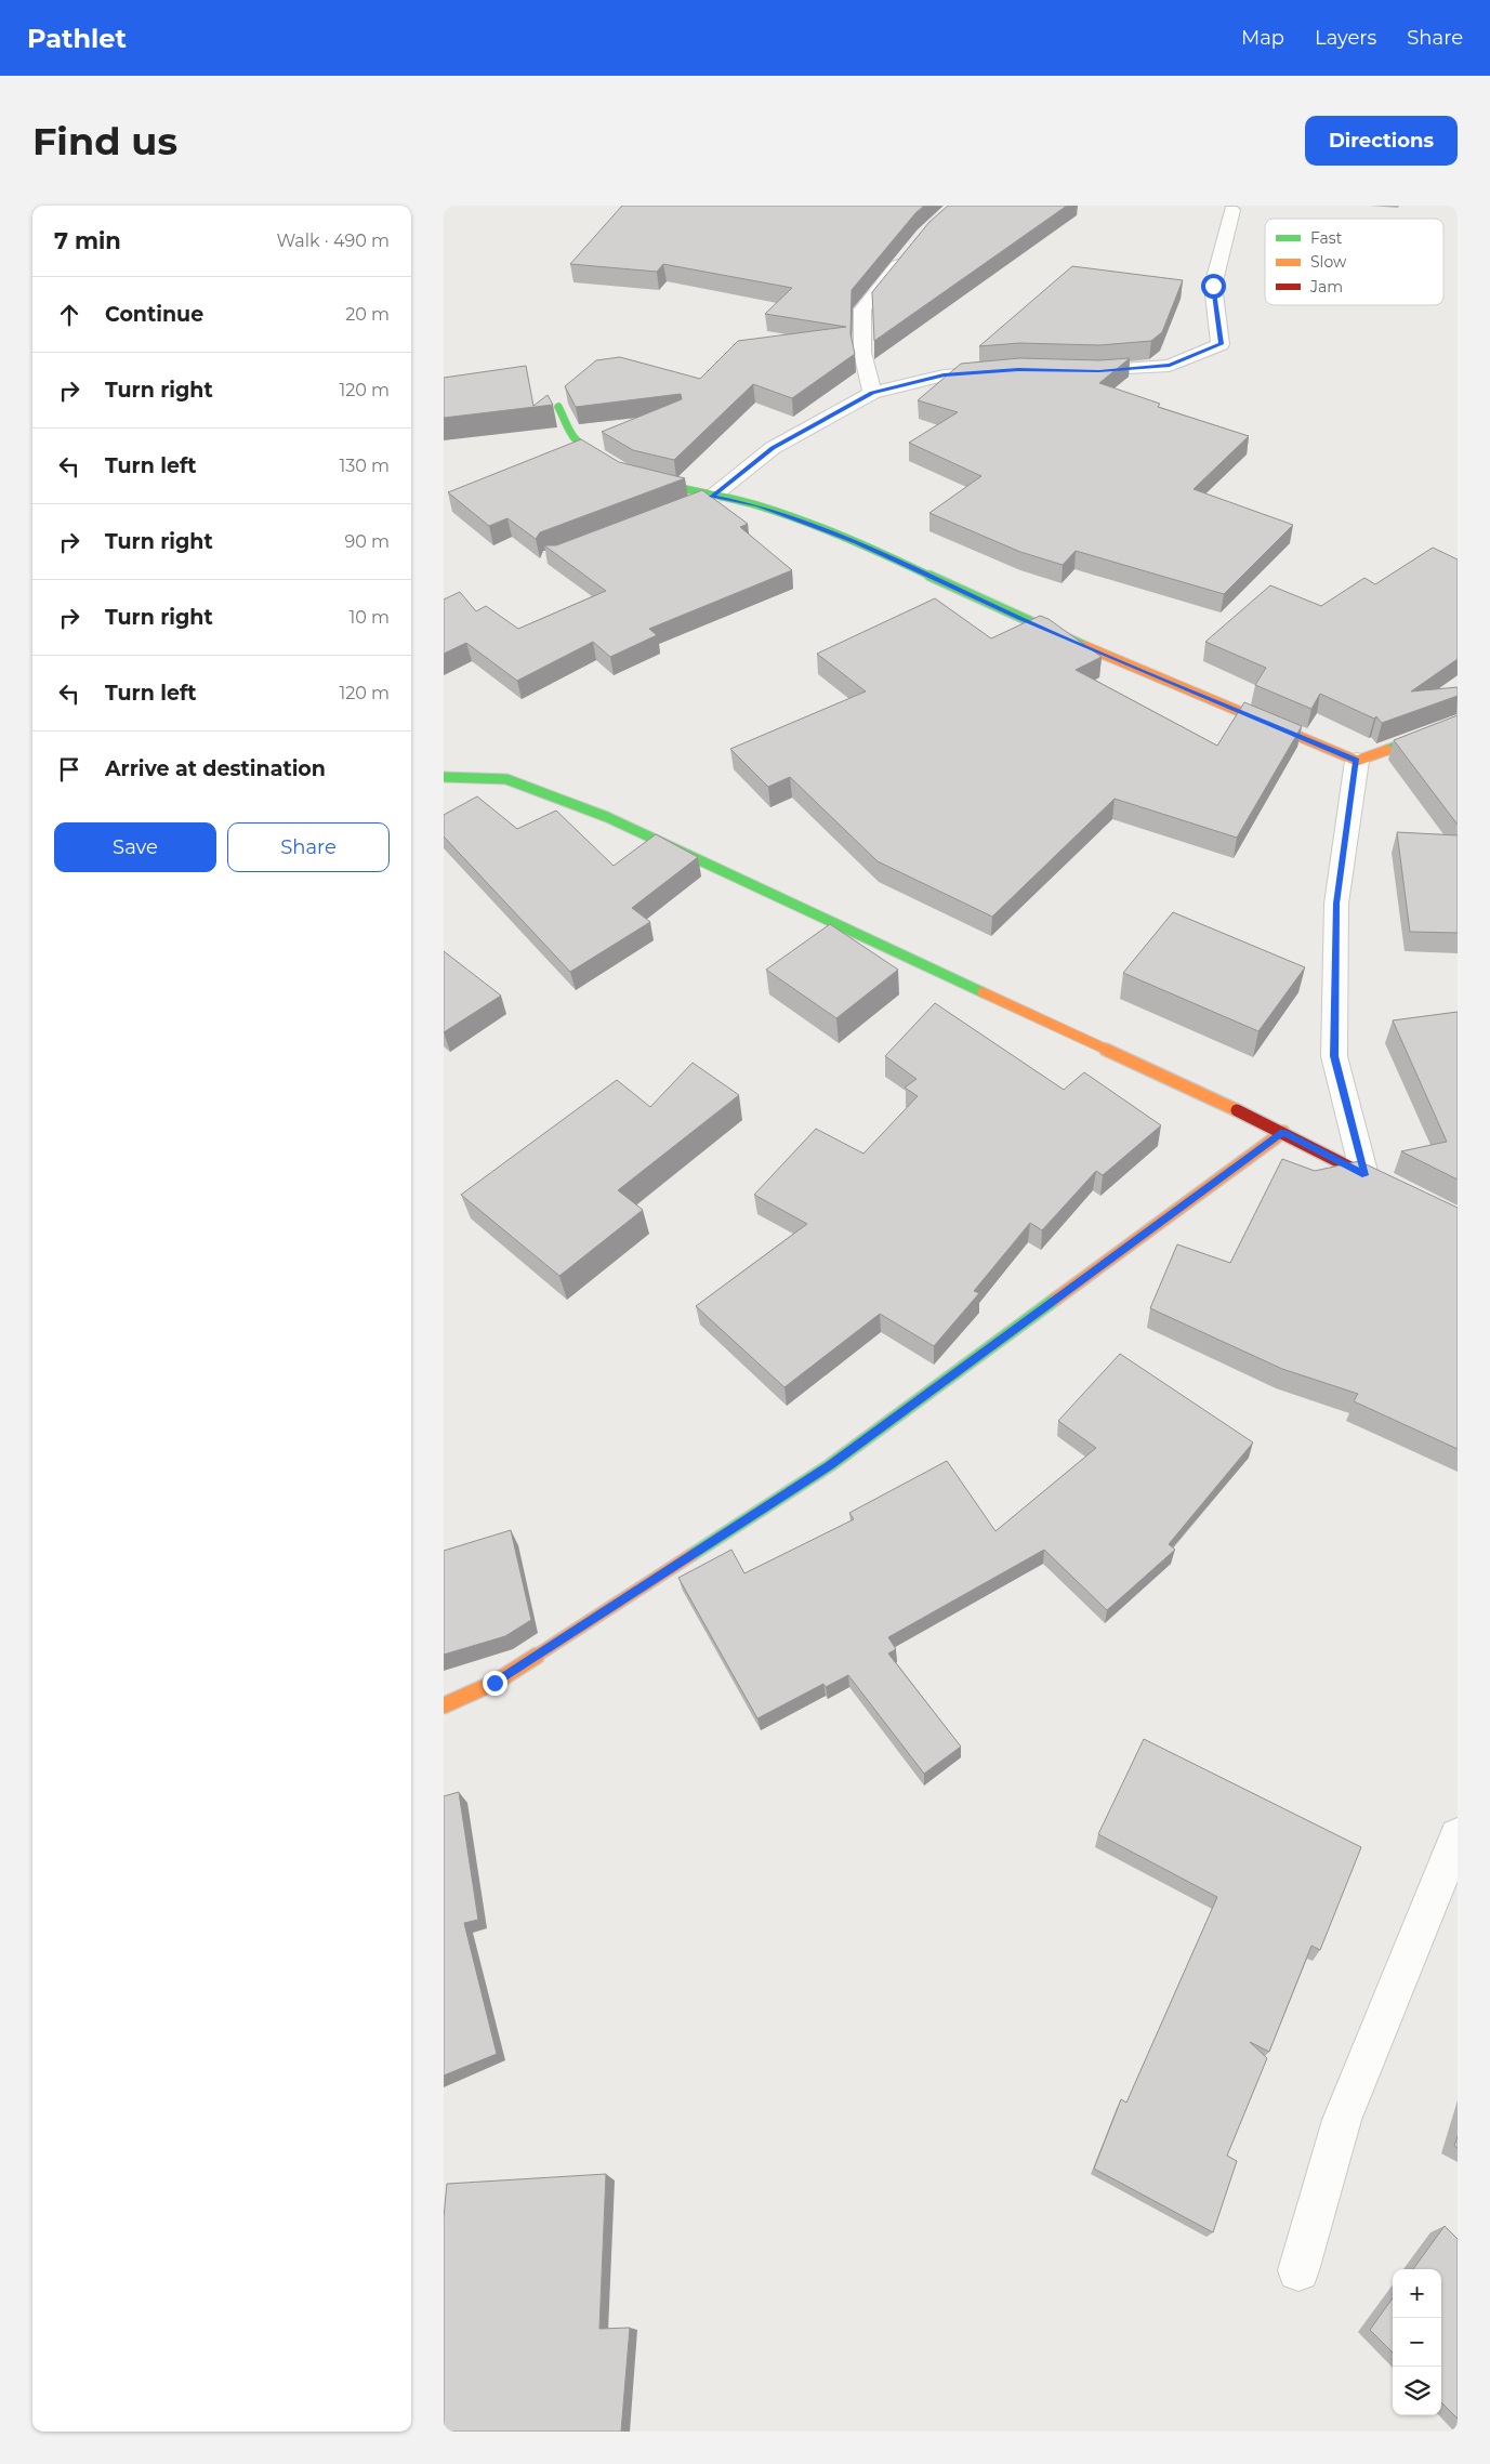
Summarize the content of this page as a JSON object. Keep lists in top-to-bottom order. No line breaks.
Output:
{"legend":["Fast","Slow","Jam"],"page":{"header":"Pathlet","nav":["Map","Layers","Share"],"buttons":["Directions",["Save","Share"]],"title":"Find us","heading":["7 min","Walk · 490 m"],"list":[["Continue","20 m"],["Turn right","120 m"],["Turn left","130 m"],["Turn right","90 m"],["Turn right","10 m"],["Turn left","120 m"],"Arrive at destination"],"map_buttons":["+","−"]}}
